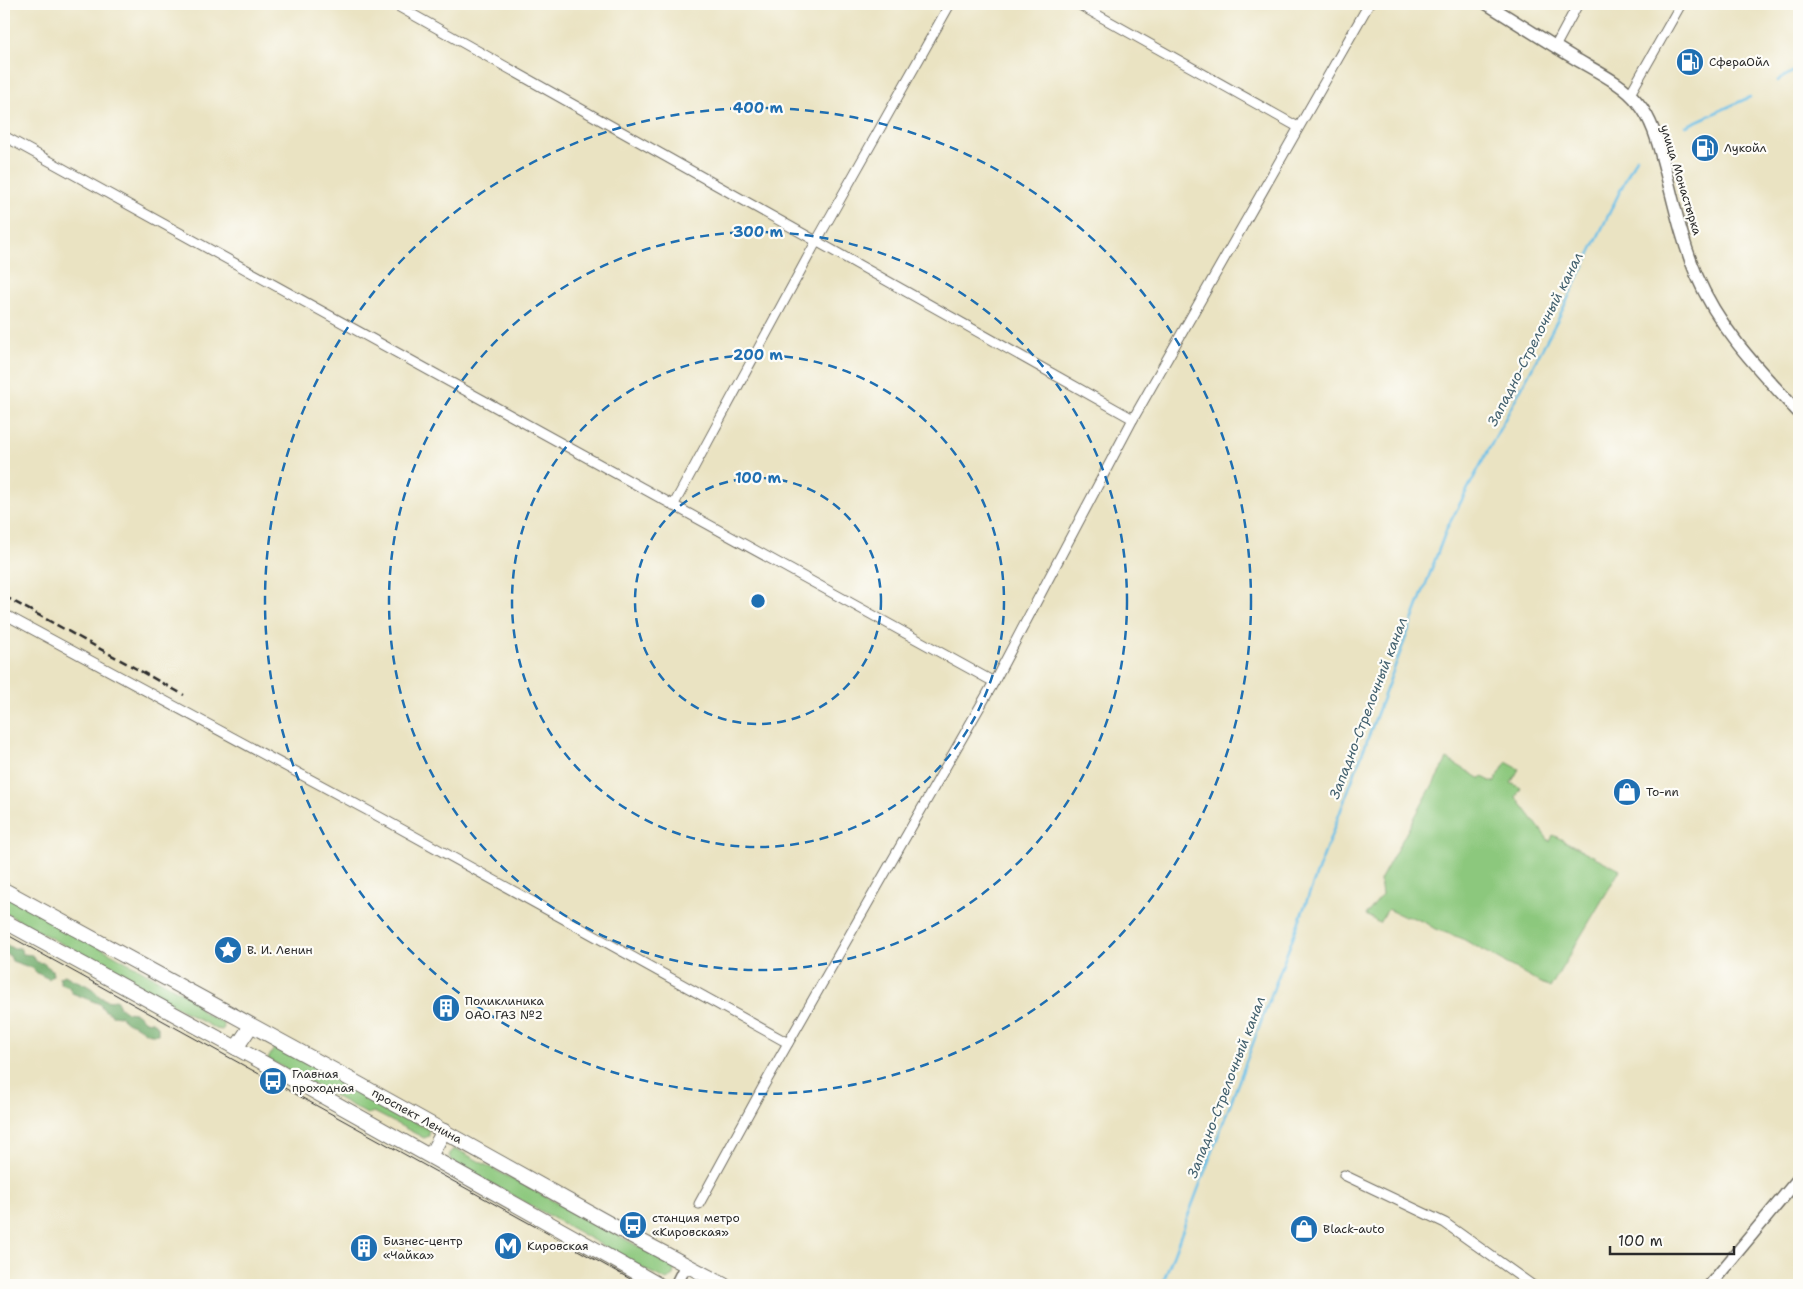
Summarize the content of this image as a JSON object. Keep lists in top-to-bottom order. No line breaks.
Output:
{"streets":{"main road":["проспект Ленина"],"street":["улица Монастырка"]},"water":["Западно-Стрелочный канал"],"places":{"fuel station":["СфераОйл","Лукойл"],"shop":["To-nn","Black-auto"],"place":["В. И. Ленин"],"building":["Поликлиника ОАО ГАЗ №2","Бизнес-центр «Чайка»"],"bus stop":["Главная проходная","станция метро «Кировская»"],"metro station":["Кировская"]},"scale_bar":"100 m","rings":["400 m","300 m","200 m","100 m"]}
